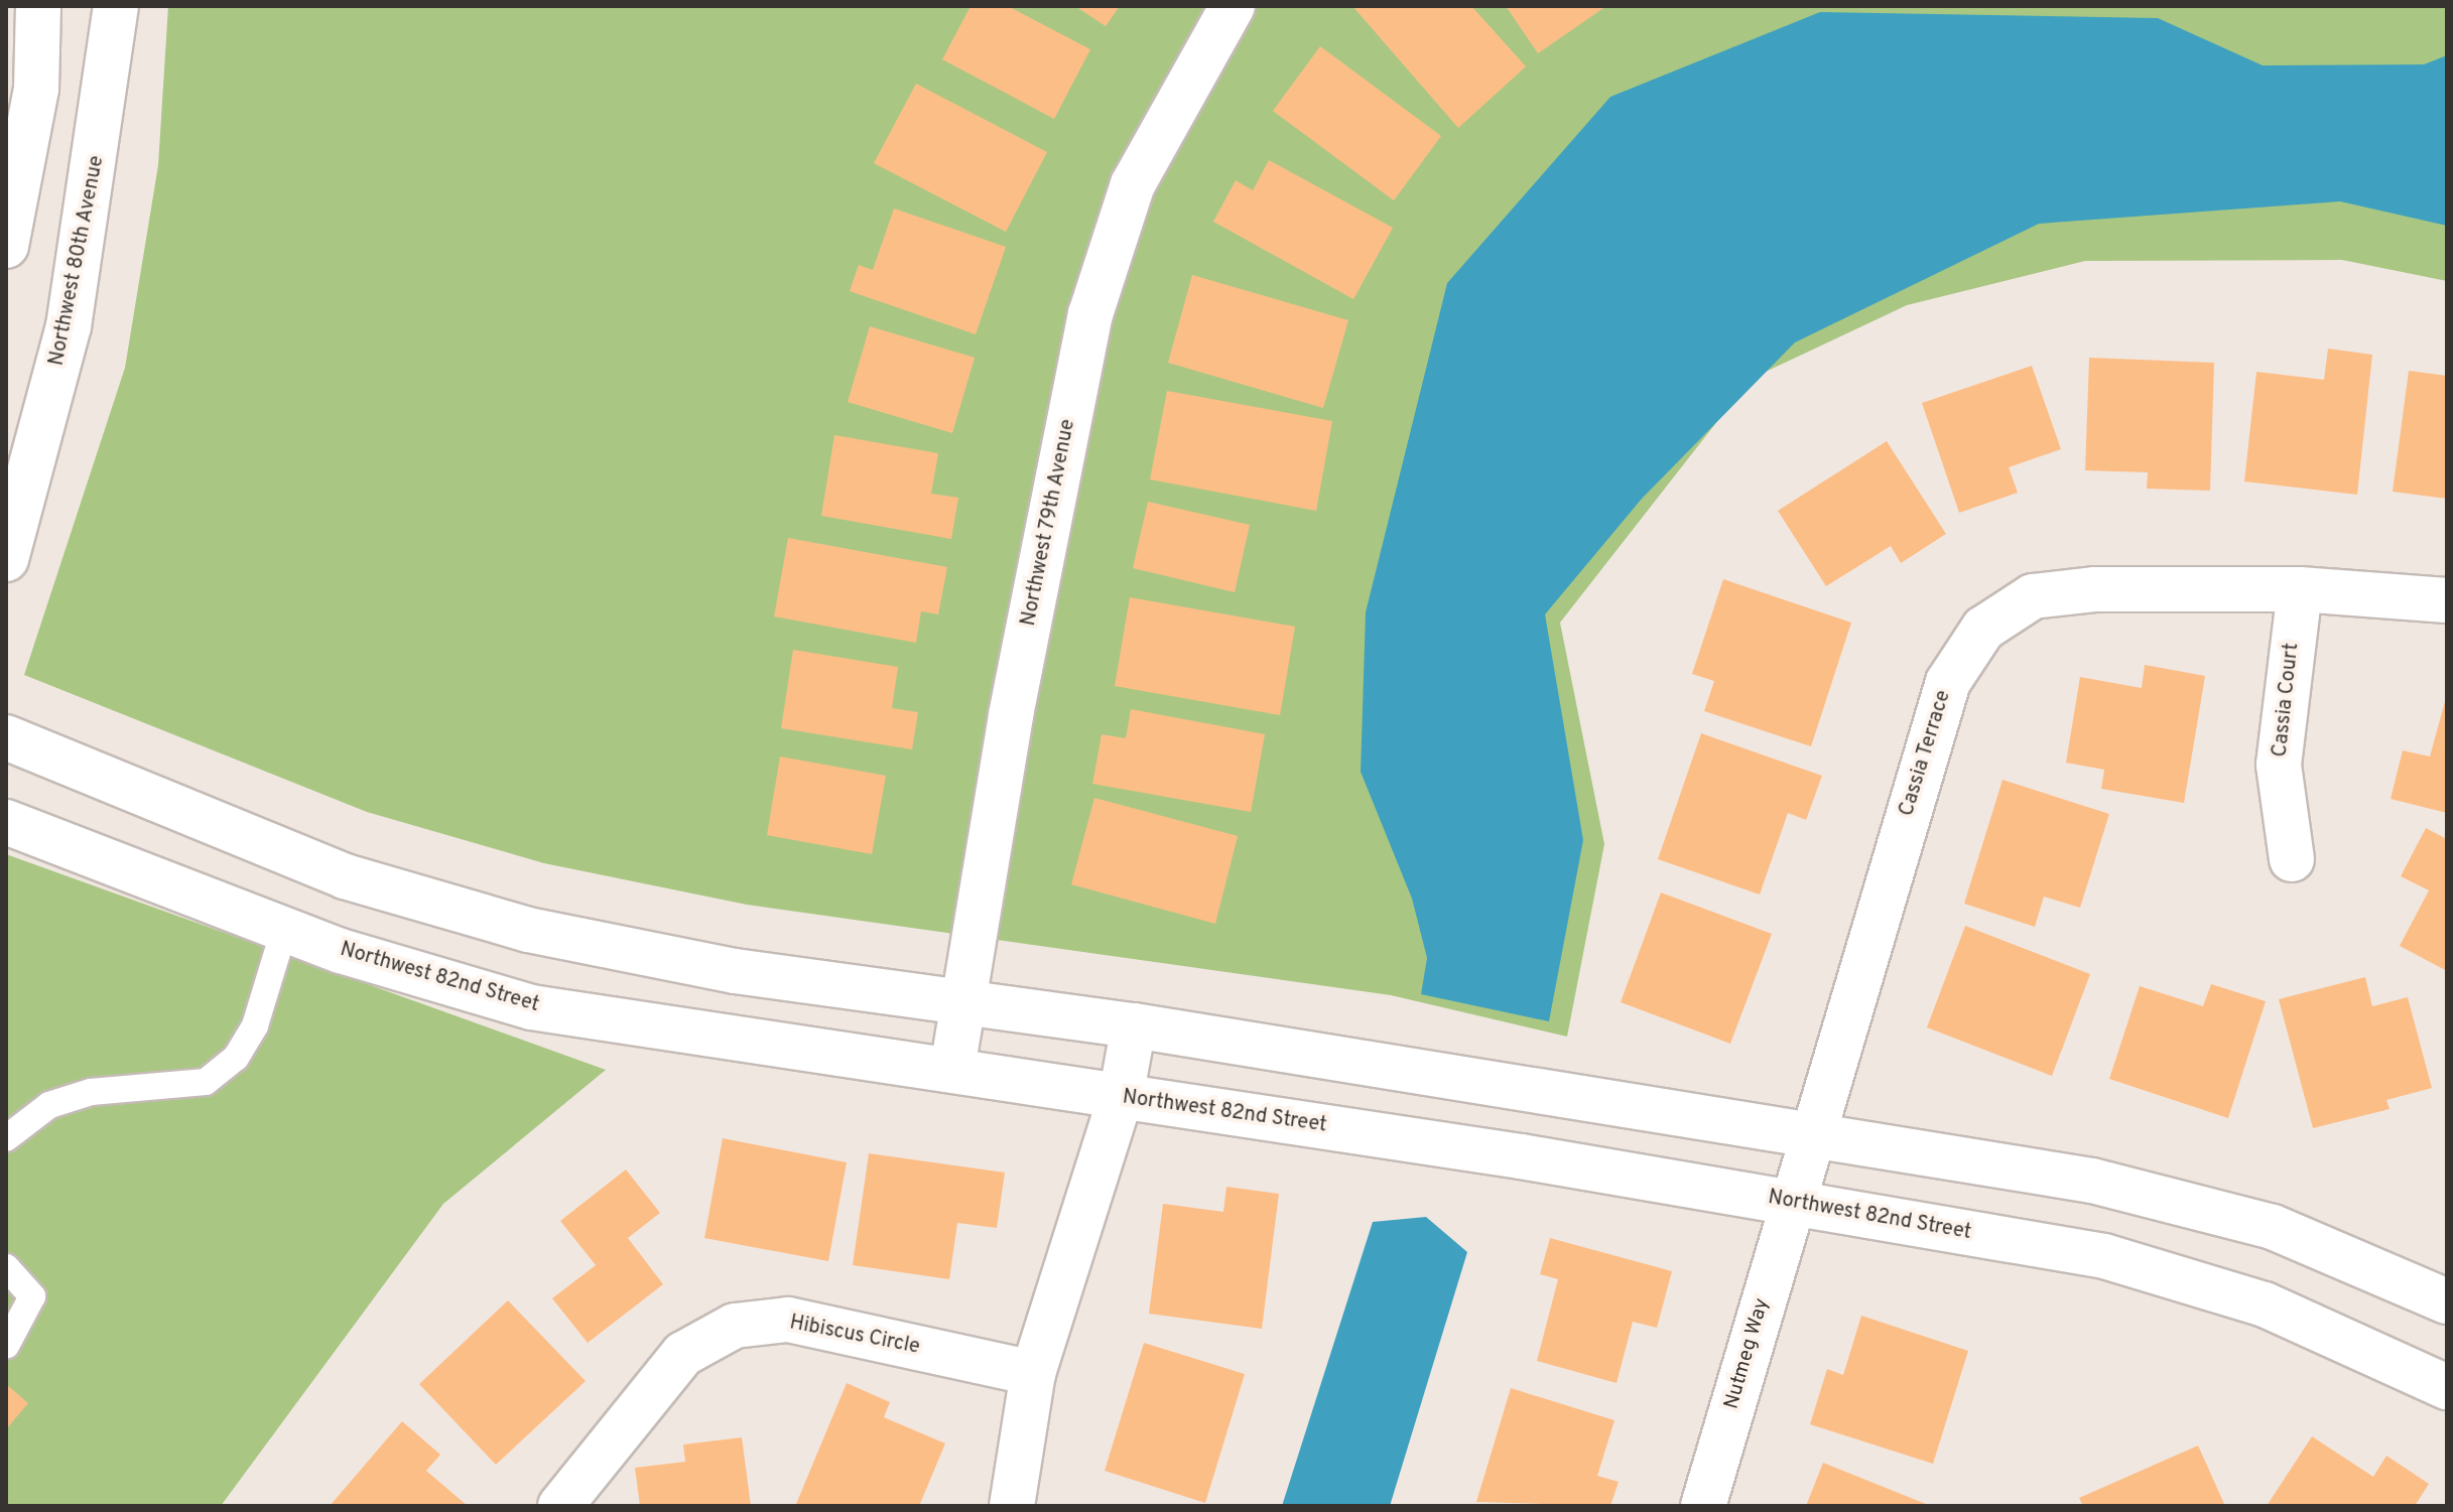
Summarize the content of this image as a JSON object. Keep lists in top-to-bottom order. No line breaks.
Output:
{"streets":{"street":["Northwest 80th Avenue","Northwest 79th Avenue","Cassia Court","Cassia Terrace","Northwest 82nd Street","Hibiscus Circle","Nutmeg Way"]},"crossings":[["Northwest 79th Avenue","Northwest 82nd Street"],["Cassia Court","Cassia Terrace"],["Cassia Terrace","Northwest 82nd Street"],["Cassia Terrace","Nutmeg Way"],["Northwest 82nd Street","Nutmeg Way"]]}
